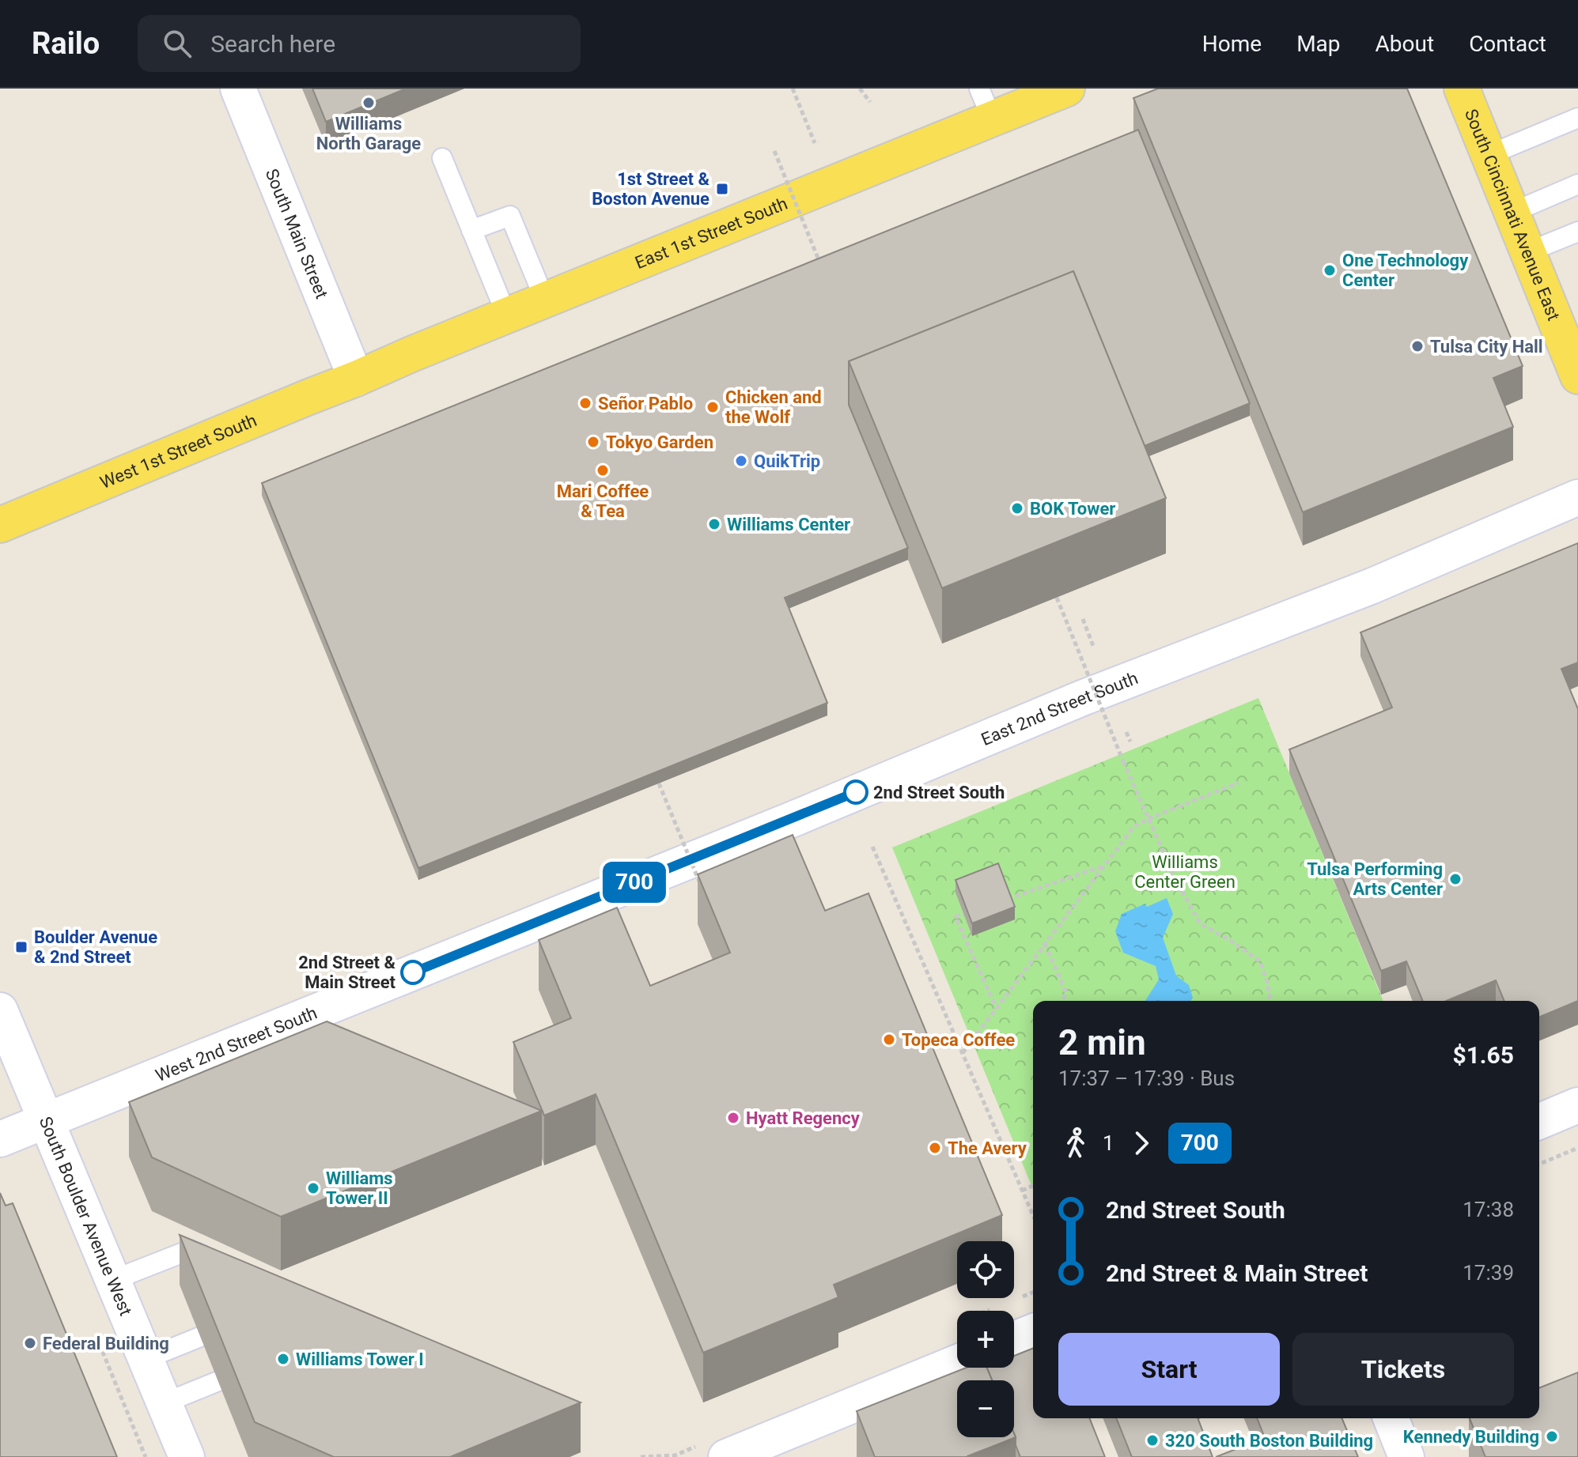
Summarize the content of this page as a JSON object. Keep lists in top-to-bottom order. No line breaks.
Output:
{"streets":{"main road":["South Cincinnati Avenue East","East 1st Street South","South Main Street","West 1st Street South","East 2nd Street South","West 2nd Street South","South Boulder Avenue West"]},"crossings":[["East 1st Street South","South Main Street"],["East 1st Street South","West 1st Street South"],["South Main Street","West 1st Street South"],["East 2nd Street South","West 2nd Street South"],["West 2nd Street South","South Boulder Avenue West"]],"parks":["Williams Center Green"],"places":{"other":["Williams North Garage","One Technology Center","Tulsa City Hall","Señor Pablo","Chicken and the Wolf","Tokyo Garden","QuikTrip","Mari Coffee & Tea","BOK Tower","Williams Center","2nd Street South","Tulsa Performing Arts Center","2nd Street & Main Street","Topeca Coffee","Hyatt Regency","The Avery","Williams Tower II","Federal Building","Williams Tower I","Kennedy Building","320 South Boston Building"],"transit":["1st Street & Boston Avenue","Boulder Avenue & 2nd Street"]},"lines":["bus line 700"],"page":{"header":"Railo","search":"Search here","nav":["Home","Map","About","Contact"],"on_map":"700","heading":["2 min","17:37 – 17:39 · Bus","$1.65"],"legs":["1","700"],"list":[{"name":"2nd Street South","value":"17:38"},{"name":"2nd Street & Main Street","value":"17:39"}],"map_buttons":["+","−"],"buttons":["Start","Tickets"]}}
